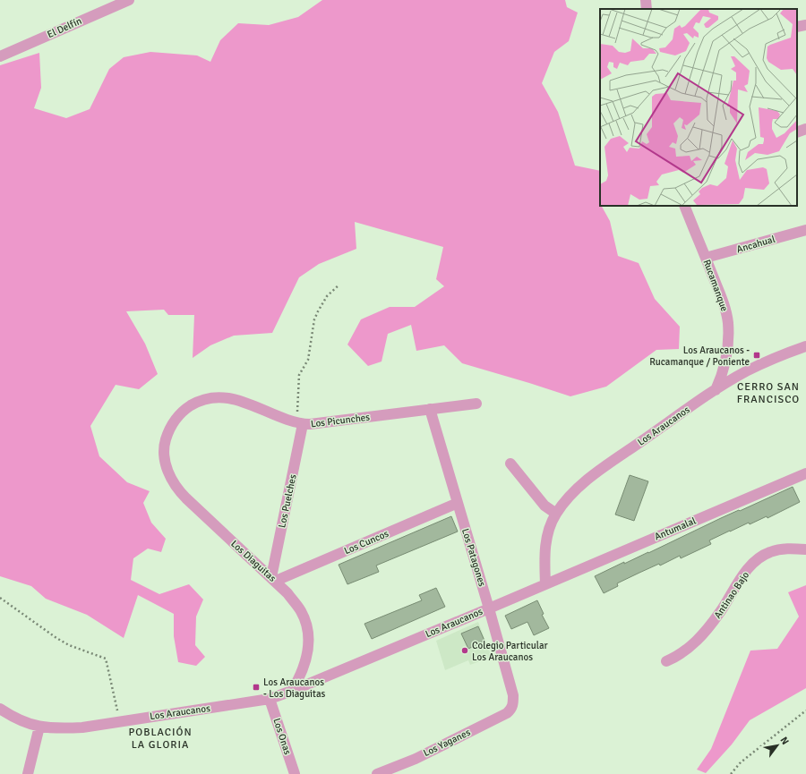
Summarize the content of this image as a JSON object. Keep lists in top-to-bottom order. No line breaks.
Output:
{"streets":{"street":["El Delfín","Ancahual","Rucamanque","Los Picunches","Los Araucanos","Los Puelches","Antumalal","Los Cuncos","Los Patagones","Los Diaguitas","Antinao Bajo","Los Onas","Los Yaganes"]},"crossings":[["Ancahual","Rucamanque"],["Rucamanque","Los Araucanos"],["Los Picunches","Los Puelches"],["Los Picunches","Los Patagones"],["Los Picunches","Los Diaguitas"],["Los Araucanos","Antumalal"],["Los Araucanos","Los Patagones"],["Los Araucanos","Los Diaguitas"],["Los Araucanos","Los Onas"],["Los Puelches","Los Cuncos"],["Los Puelches","Los Diaguitas"],["Los Cuncos","Los Patagones"],["Los Cuncos","Los Diaguitas"],["Los Patagones","Los Yaganes"]],"districts":["CERRO SAN FRANCISCO","POBLACIÓN LA GLORIA"],"places":{"transit":["Los Araucanos - Rucamanque / Poniente","Los Araucanos - Los Diaguitas"],"other":["Colegio Particular Los Araucanos"]},"north":"top right"}
